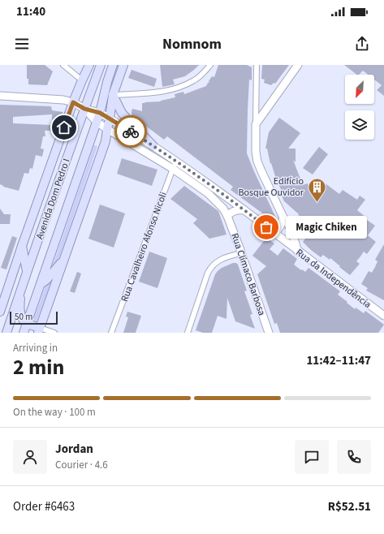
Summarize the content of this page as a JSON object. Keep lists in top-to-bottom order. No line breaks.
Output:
{"streets":{"main road":["Avenida Dom Pedro I","Rua Clímaco Barbosa","Rua da Independência"],"street":["Rua Cavalheiro Afonso Nicoli"]},"crossings":[["Avenida Dom Pedro I","Rua da Independência"],["Rua Cavalheiro Afonso Nicoli","Rua da Independência"]],"places":{"building":["Edifício Bosque Ouvidor"],"other":["Magic Chiken"]},"scale_bar":"50 m","north":"bottom left","page":{"status":"11:40","header":"Nomnom","bubble":"Magic Chiken","scale":"50 m","heading":["2 min","Arriving in","11:42–11:47"],"panel":["Jordan","Courier · 4.6","Order #6463","R$52.51"],"bar":"On the way · 100 m"}}
